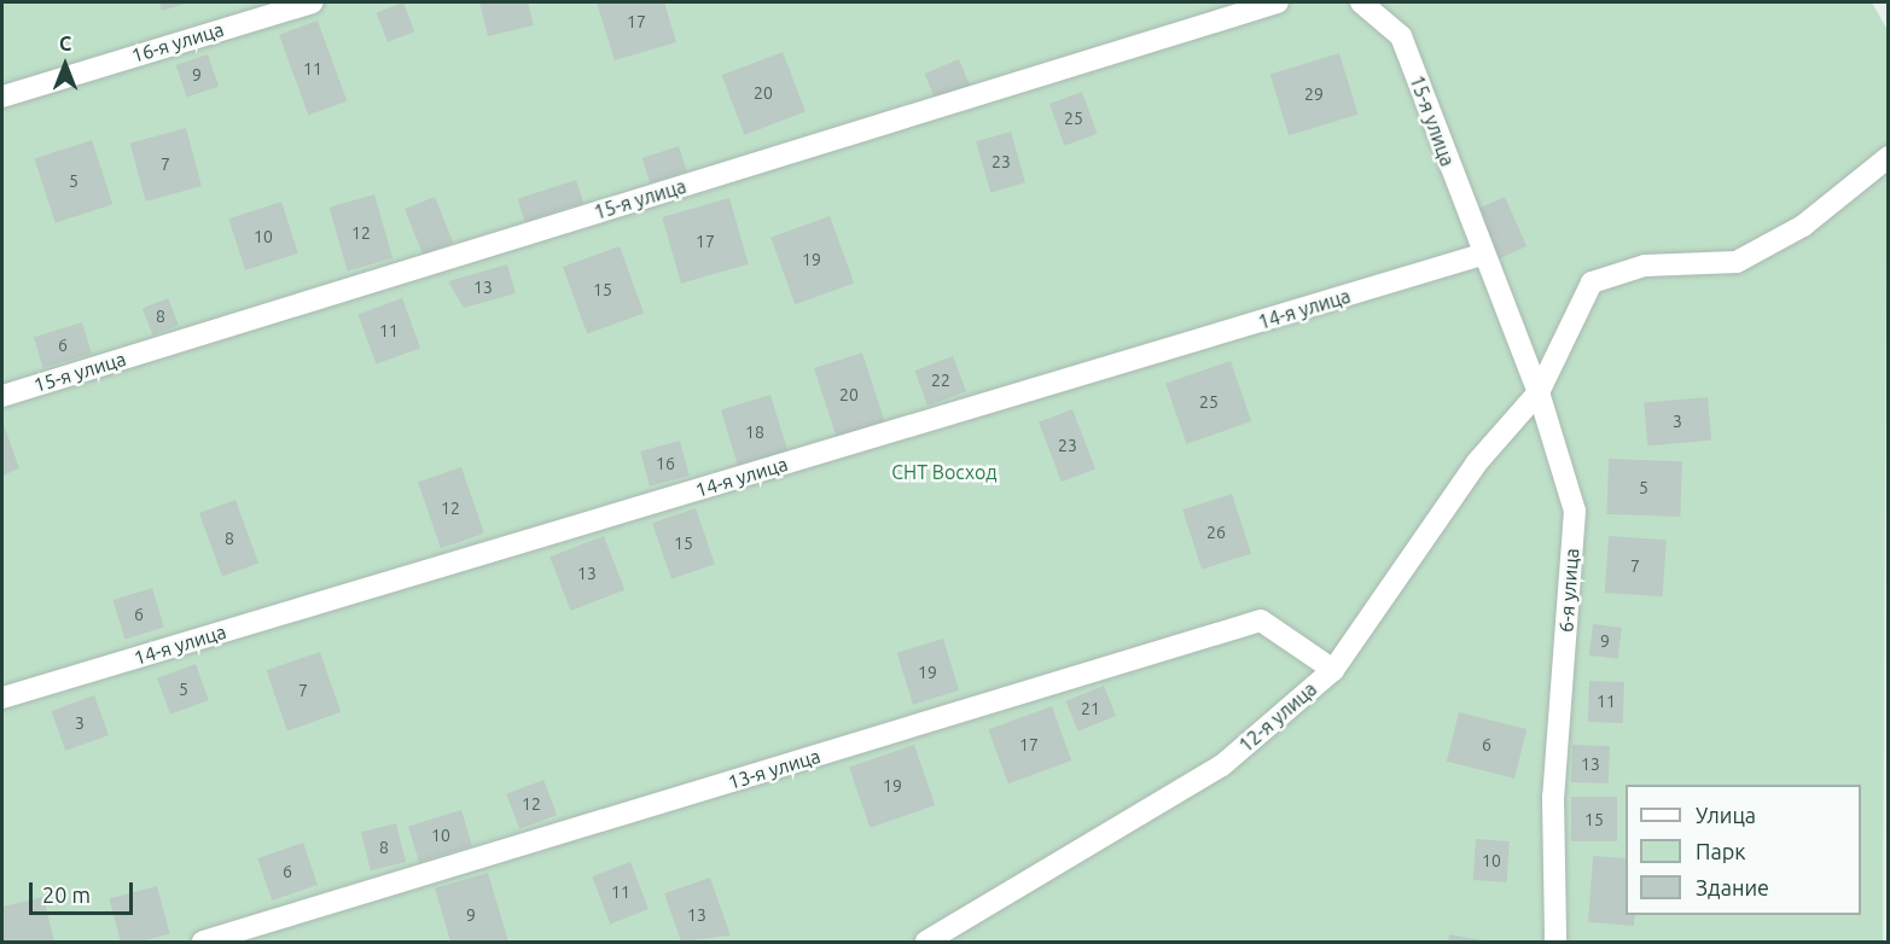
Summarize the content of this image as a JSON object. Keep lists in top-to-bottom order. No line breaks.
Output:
{"streets":{"street":["16-я улица","15-я улица","14-я улица","6-я улица","12-я улица","13-я улица"]},"crossings":[["15-я улица","14-я улица"],["15-я улица","6-я улица"],["14-я улица","6-я улица"],["6-я улица","12-я улица"],["12-я улица","13-я улица"]],"parks":["СНТ Восход"],"house_numbers":["17","11","9","20","29","25","23","7","5","12","10","17","19","13","15","8","11","6","22","20","25","3","18","23","16","5","12","26","8","15","7","13","6","9","19","5","7","11","21","3","17","6","13","19","12","15","10","8","10","6","11","9","13"],"legend":["Улица","Парк","Здание"],"scale_bar":"20 m","north":"top"}
